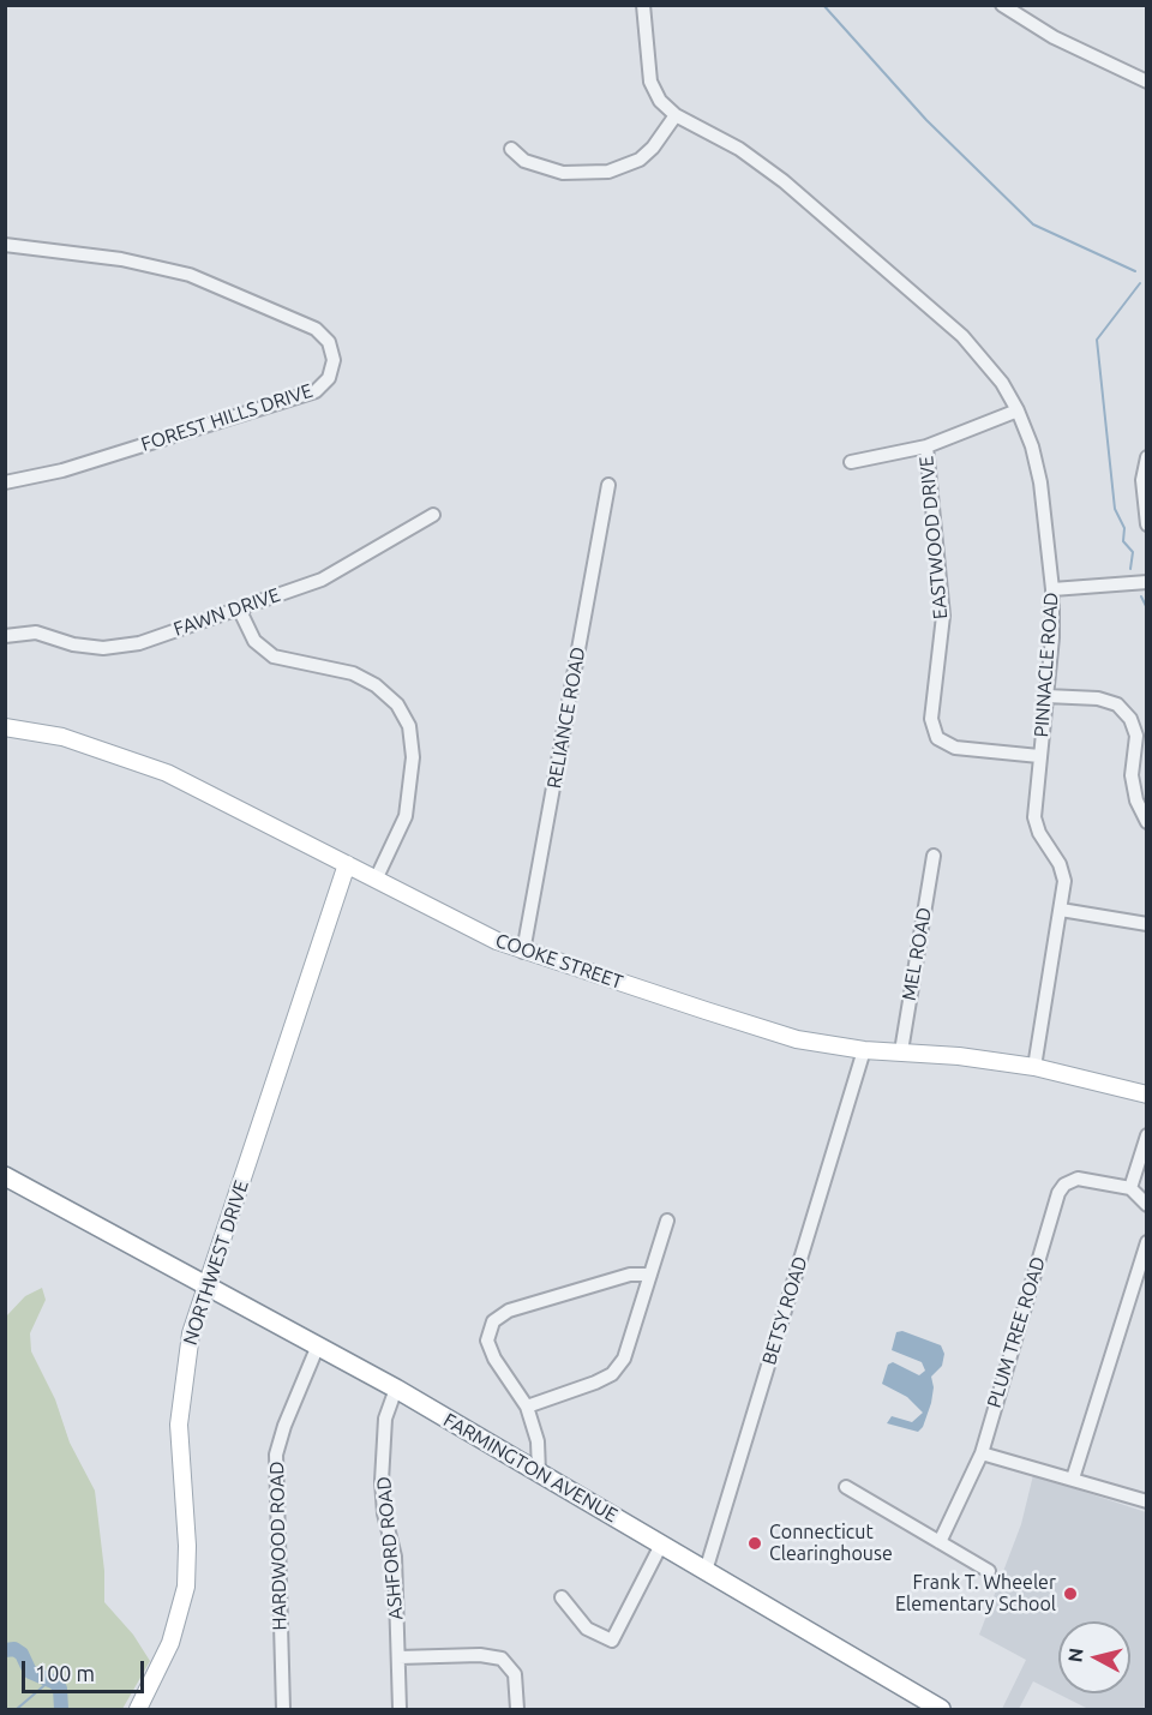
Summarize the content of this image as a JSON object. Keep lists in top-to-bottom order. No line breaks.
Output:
{"streets":{"highway":["FARMINGTON AVENUE"],"main road":["COOKE STREET","NORTHWEST DRIVE"],"street":["FOREST HILLS DRIVE","EASTWOOD DRIVE","FAWN DRIVE","PINNACLE ROAD","RELIANCE ROAD","MEL ROAD","BETSY ROAD","PLUM TREE ROAD","HARDWOOD ROAD","ASHFORD ROAD"]},"crossings":[["EASTWOOD DRIVE","PINNACLE ROAD"],["PINNACLE ROAD","COOKE STREET"],["RELIANCE ROAD","COOKE STREET"],["MEL ROAD","COOKE STREET"],["COOKE STREET","NORTHWEST DRIVE"],["COOKE STREET","BETSY ROAD"],["NORTHWEST DRIVE","FARMINGTON AVENUE"],["BETSY ROAD","FARMINGTON AVENUE"],["FARMINGTON AVENUE","HARDWOOD ROAD"],["FARMINGTON AVENUE","ASHFORD ROAD"]],"places":["Connecticut Clearinghouse","Frank T. Wheeler Elementary School"],"scale_bar":"100 m","north":"left"}
